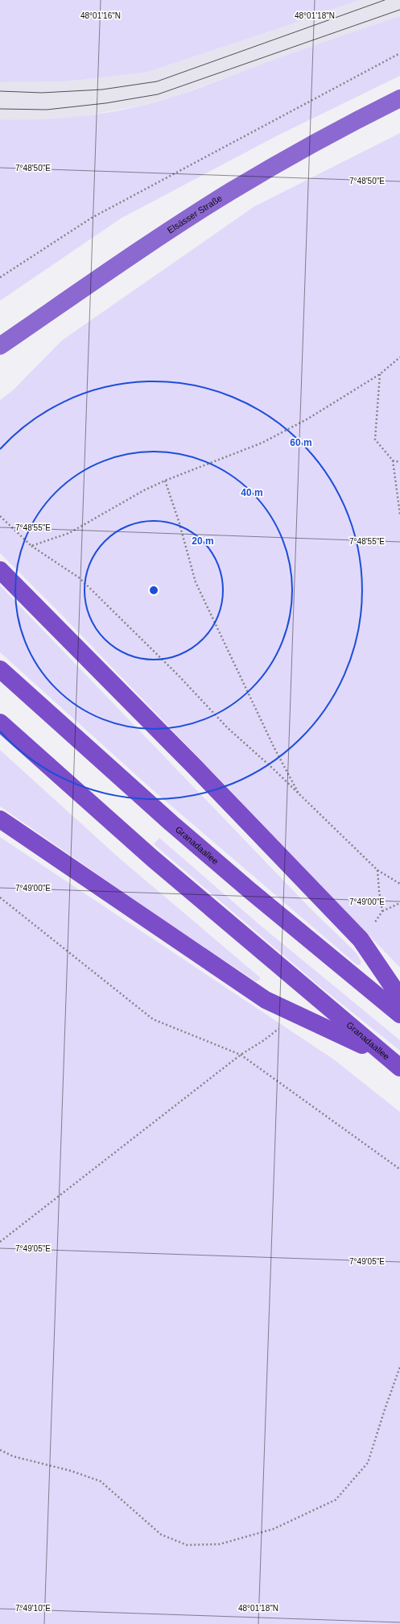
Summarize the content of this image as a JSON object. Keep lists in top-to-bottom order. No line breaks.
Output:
{"streets":{"highway":["Granadaallee"],"main road":["Elsässer Straße"]},"coordinates":["48°01'16\"N","48°01'18\"N","7°48'50\"E","7°48'55\"E","7°49'00\"E","7°49'05\"E","7°49'10\"E"],"rings":["60 m","40 m","20 m"]}
